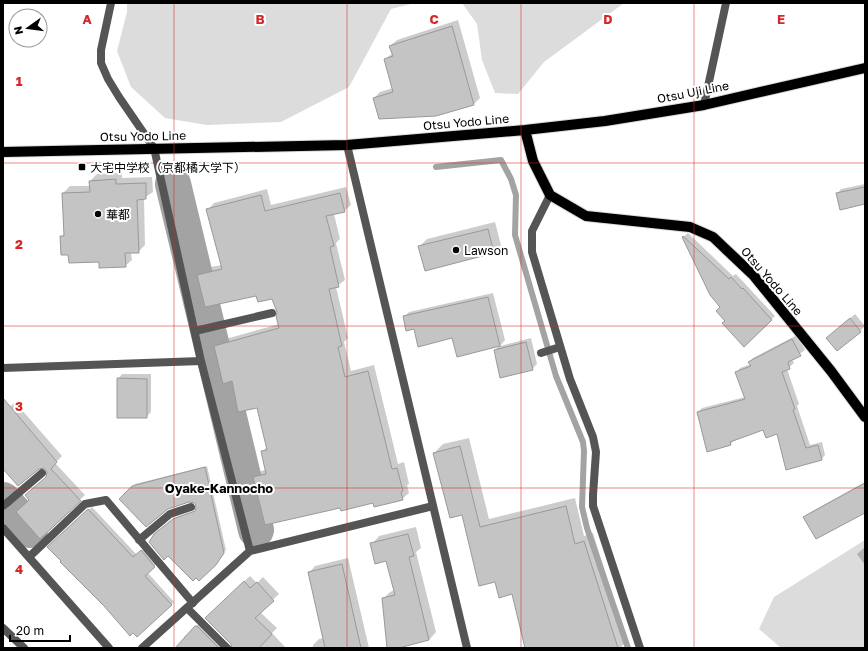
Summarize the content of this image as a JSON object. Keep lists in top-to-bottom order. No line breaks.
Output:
{"streets":{"main road":["Otsu Uji Line","Otsu Yodo Line"]},"crossings":[["Otsu Uji Line","Otsu Yodo Line"]],"districts":["Oyake-Kannocho"],"places":{"transit":["大宅中学校（京都橘大学下）"],"other":["華都","Lawson"]},"scale_bar":"20 m","north":"left","grid":{"columns":["A","B","C","D","E"],"rows":["1","2","3","4"]}}
